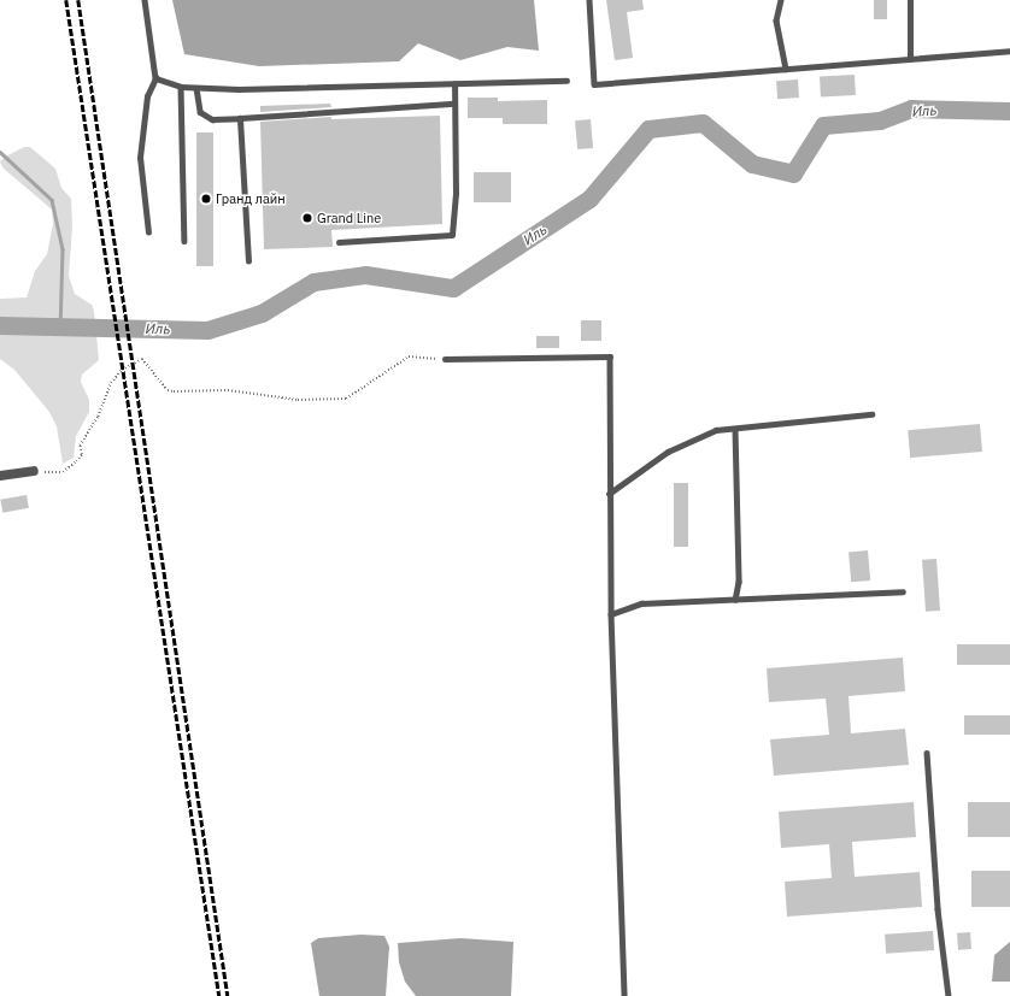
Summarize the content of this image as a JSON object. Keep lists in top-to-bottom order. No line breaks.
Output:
{"water":["Иль"],"places":["Гранд лайн","Grand Line"]}
